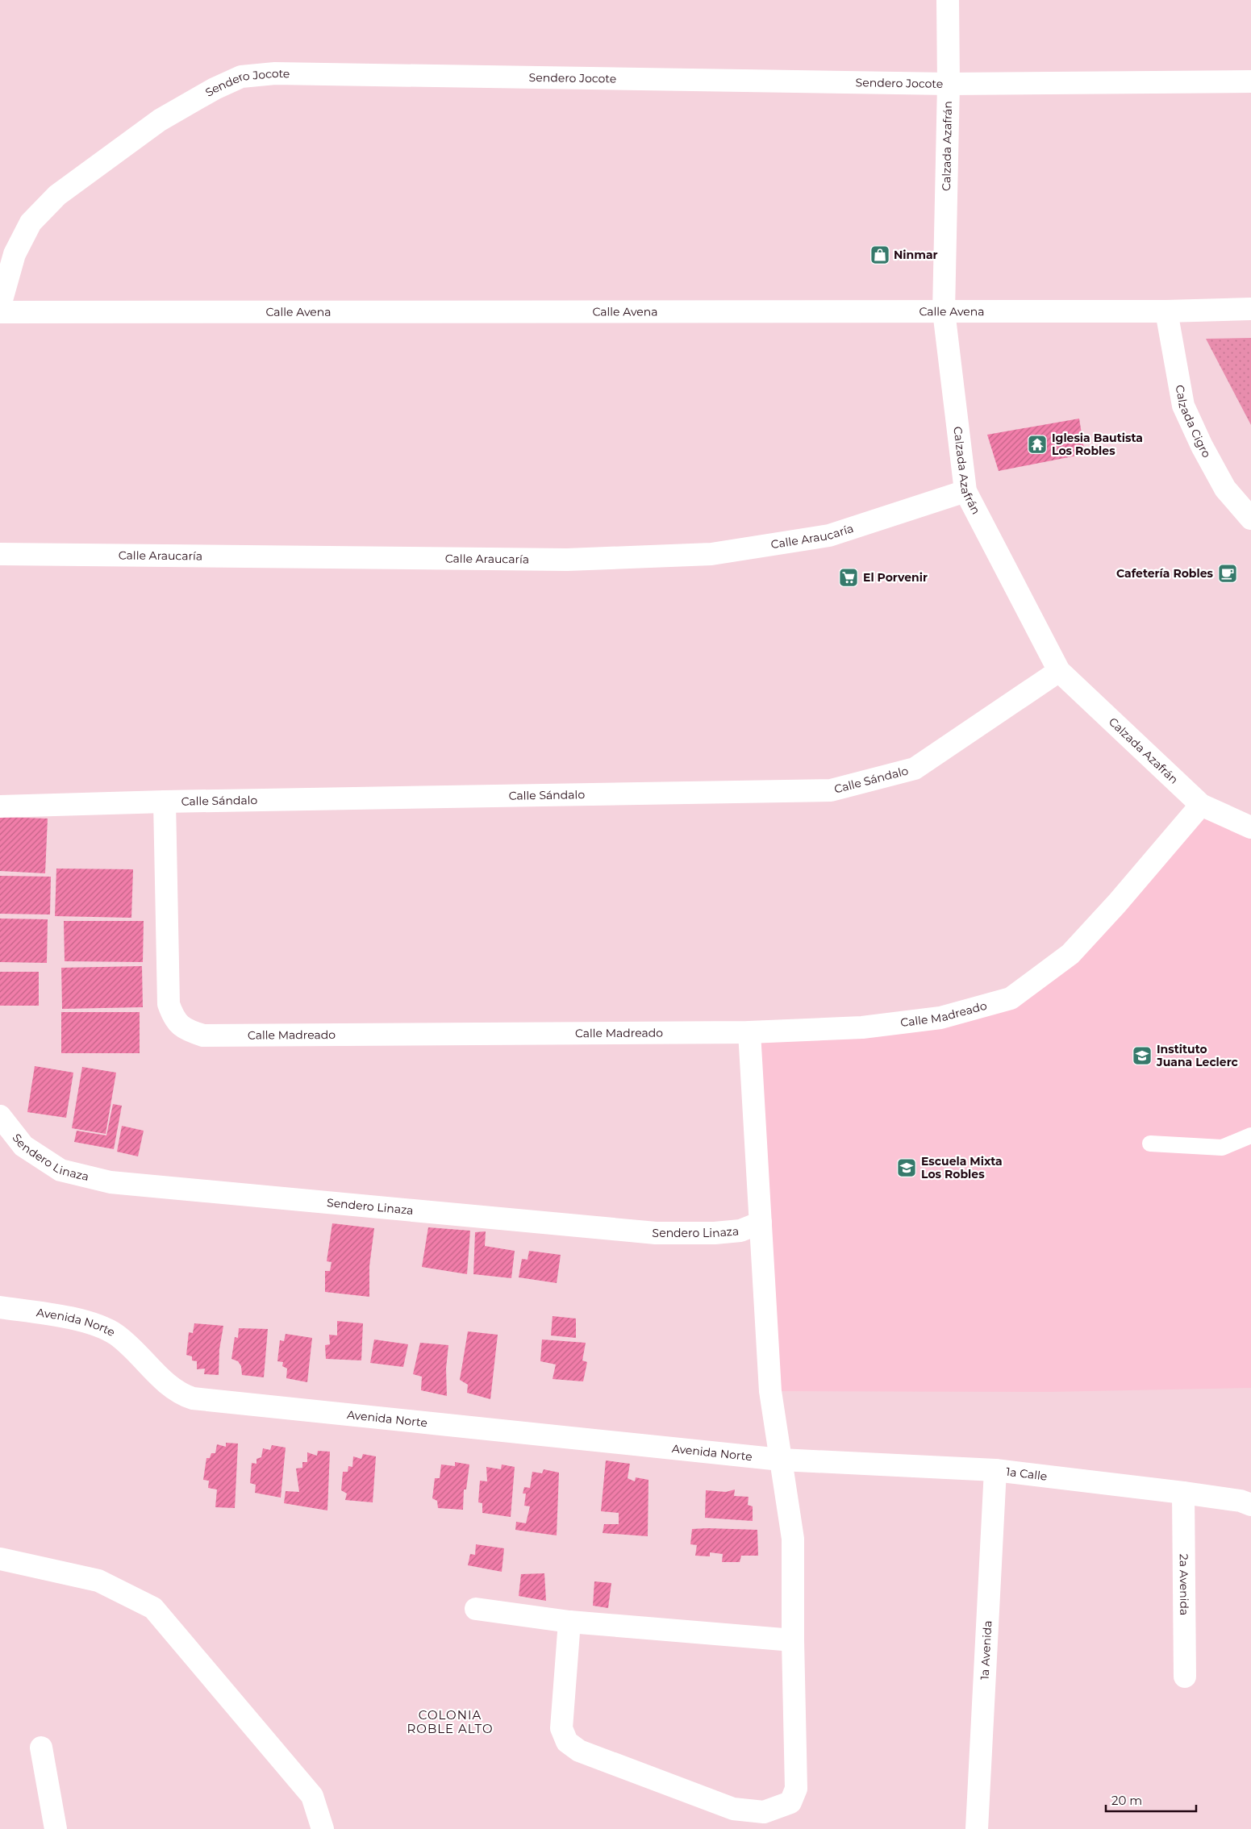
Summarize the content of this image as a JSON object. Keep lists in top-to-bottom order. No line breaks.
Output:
{"streets":{"street":["Sendero Jocote","Calzada Azafrán","Calle Avena","Calzada Cigro","Calle Araucaría","Calle Sándalo","Calle Madreado","Sendero Linaza","Avenida Norte","1a Calle","2a Avenida","1a Avenida"]},"crossings":[["Sendero Jocote","Calzada Azafrán"],["Calzada Azafrán","Calle Avena"],["Calzada Azafrán","Calle Araucaría"],["Calzada Azafrán","Calle Sándalo"],["Calzada Azafrán","Calle Madreado"],["Calle Avena","Calzada Cigro"],["Calle Sándalo","Calle Madreado"],["Avenida Norte","1a Calle"],["1a Calle","2a Avenida"],["1a Calle","1a Avenida"]],"districts":["COLONIA ROBLE ALTO"],"places":{"shop":["Ninmar"],"temple":["Iglesia Bautista Los Robles"],"cafe":["Cafetería Robles"],"supermarket":["El Porvenir"],"school or university":["Instituto Juana Leclerc","Escuela Mixta Los Robles"]},"scale_bar":"20 m"}
